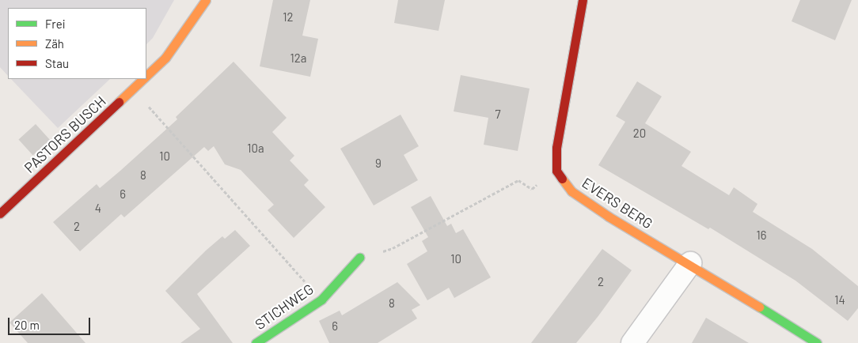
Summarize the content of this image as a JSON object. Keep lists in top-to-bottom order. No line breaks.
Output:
{"streets":{"street":["PASTORS BUSCH","EVERS BERG","STICHWEG"]},"house_numbers":["12","12a","7","20","10a","10","9","8","6","4","2","16","10","2","14","8","6"],"legend":["Frei","Zäh","Stau"],"scale_bar":"20 m"}
